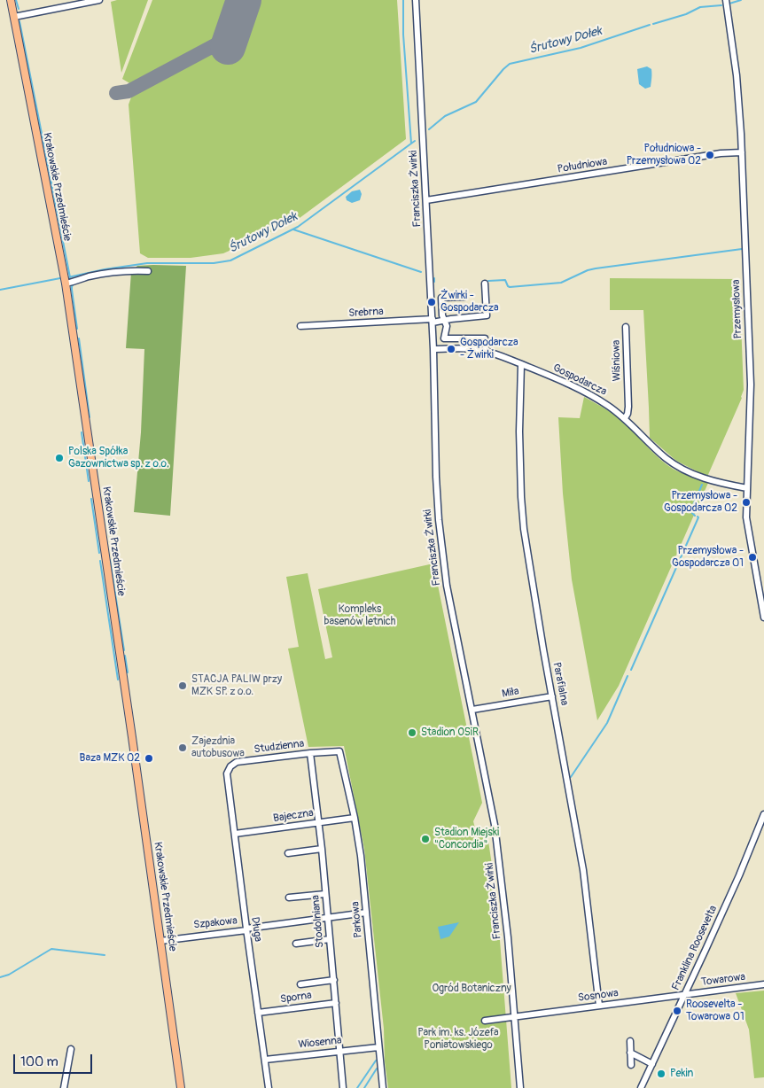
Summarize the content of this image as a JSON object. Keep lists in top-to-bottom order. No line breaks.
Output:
{"streets":{"main road":["Krakowskie Przedmieście"],"street":["Południowa","Franciszka Żwirki","Przemysłowa","Srebrna","Wiśniowa","Gospodarcza","Parafialna","Miła","Studzienna","Bajeczna","Parkowa","Stodolniana","Szpakowa","Długa","Franklina Roosevelta","Towarowa","Sosnowa","Sporna","Wiosenna"]},"crossings":[["Południowa","Franciszka Żwirki"],["Południowa","Przemysłowa"],["Krakowskie Przedmieście","Szpakowa"],["Franciszka Żwirki","Srebrna"],["Franciszka Żwirki","Gospodarcza"],["Franciszka Żwirki","Miła"],["Franciszka Żwirki","Sosnowa"],["Przemysłowa","Gospodarcza"],["Wiśniowa","Gospodarcza"],["Gospodarcza","Parafialna"],["Parafialna","Miła"],["Parafialna","Sosnowa"],["Studzienna","Parkowa"],["Studzienna","Stodolniana"],["Studzienna","Długa"],["Bajeczna","Parkowa"],["Bajeczna","Stodolniana"],["Bajeczna","Długa"],["Parkowa","Szpakowa"],["Parkowa","Wiosenna"],["Stodolniana","Szpakowa"],["Stodolniana","Sporna"],["Stodolniana","Wiosenna"],["Szpakowa","Długa"],["Długa","Sporna"],["Długa","Wiosenna"],["Franklina Roosevelta","Towarowa"],["Franklina Roosevelta","Sosnowa"],["Towarowa","Sosnowa"]],"water":["Śrutowy Dołek"],"parks":["Kompleks basenów letnich","Ogród Botaniczny","Park im. ks. Józefa Poniatowskiego"],"places":["Południowa - Przemysłowa 02","Żwirki - Gospodarcza","Gospodarcza - Żwirki","Polska Spółka Gazownictwa sp. z o.o.","Przemysłowa - Gospodarcza 02","Przemysłowa - Gospodarcza 01","STACJA PALIW przy MZK SP. z o.o.","Stadion OSiR","Zajezdnia autobusowa","Baza MZK 02","Stadion Miejski \"Concordia\"","Roosevelta - Towarowa 01","Pekin"],"scale_bar":"100 m"}
